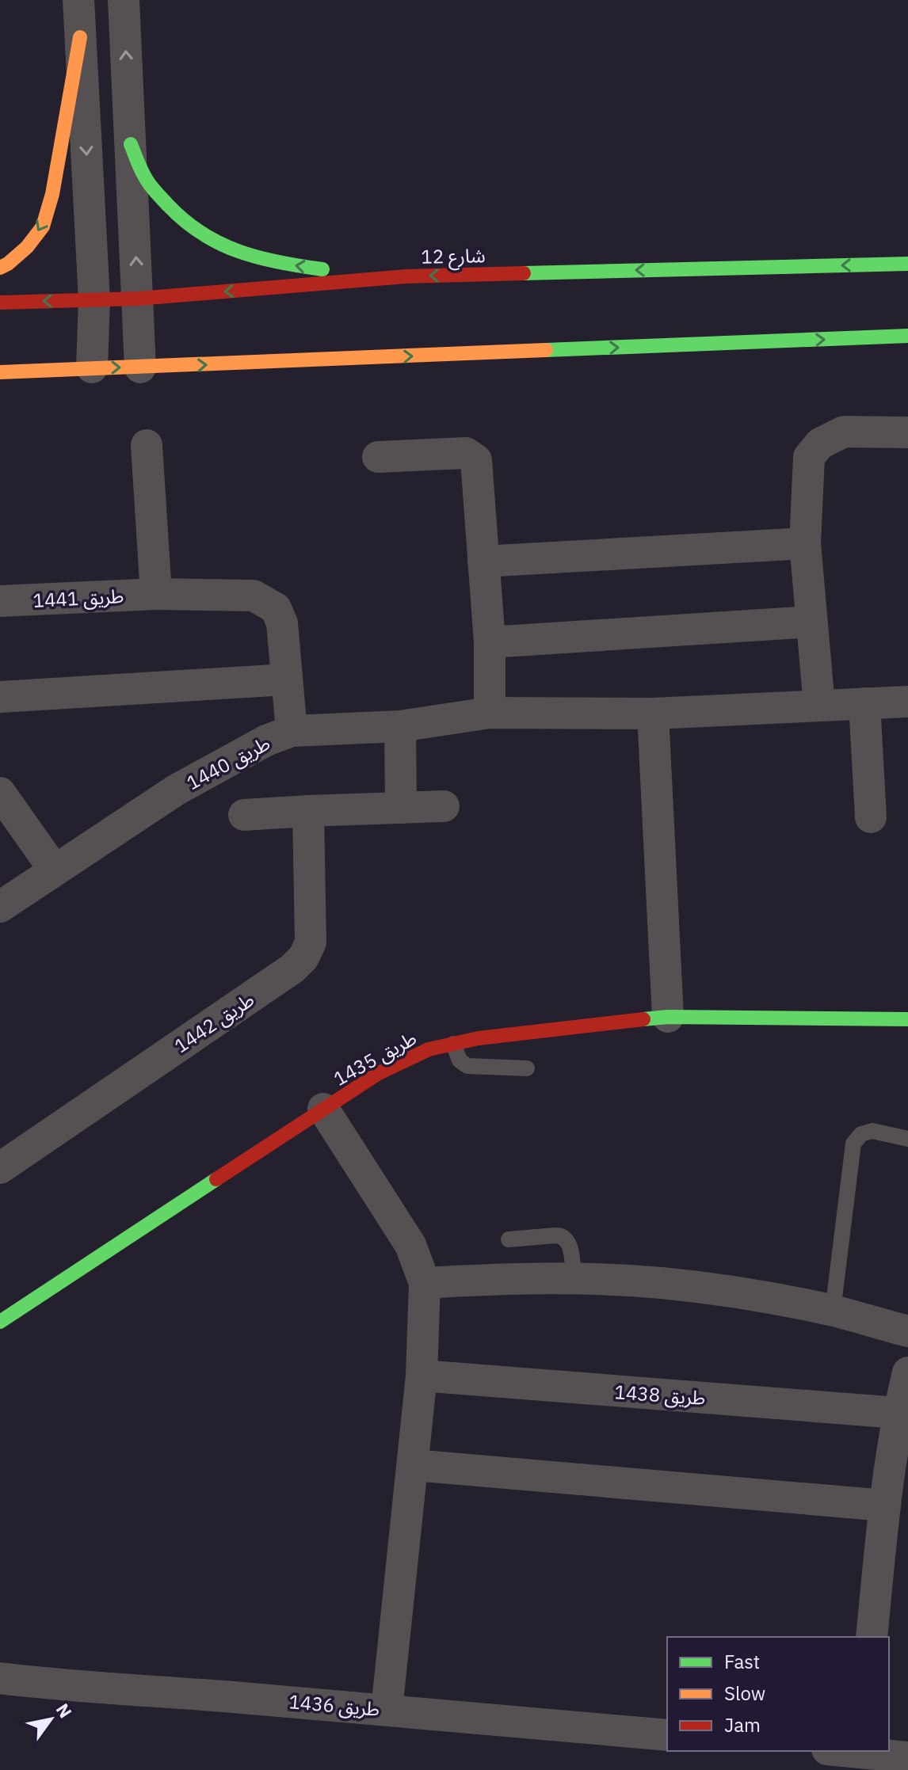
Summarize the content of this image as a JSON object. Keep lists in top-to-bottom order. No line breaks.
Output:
{"streets":{"street":["شارع 12","طريق 1441","طريق 1440","طريق 1442","طريق 1435","طريق 1438","طريق 1436"]},"legend":["Fast","Slow","Jam"],"north":"top right"}
